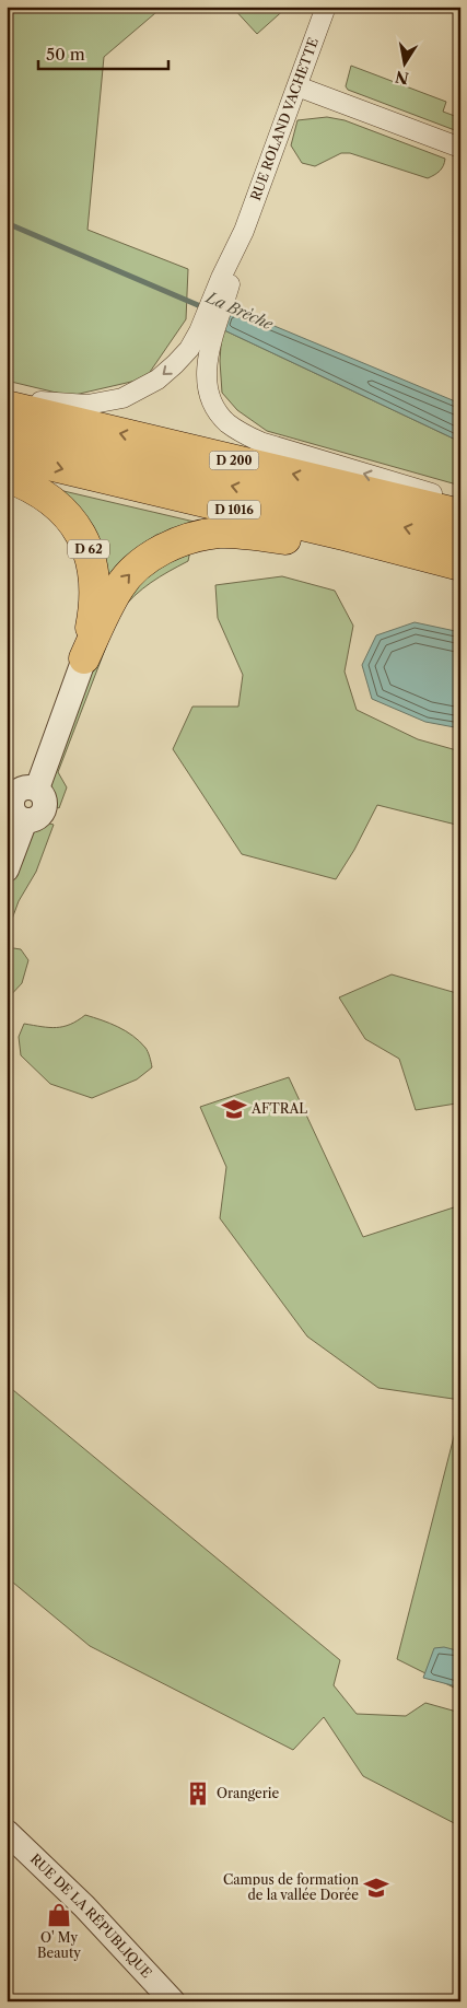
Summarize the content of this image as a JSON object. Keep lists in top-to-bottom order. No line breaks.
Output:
{"streets":{"main road":["D 200","D 1016","D 62"],"street":["RUE ROLAND VACHETTE","RUE DE LA RÉPUBLIQUE"]},"water":["La Brèche"],"places":{"school or university":["AFTRAL","Campus de formation de la vallée Dorée"],"building":["Orangerie"],"shop":["O' My Beauty"]},"scale_bar":"50 m","north":"bottom"}
